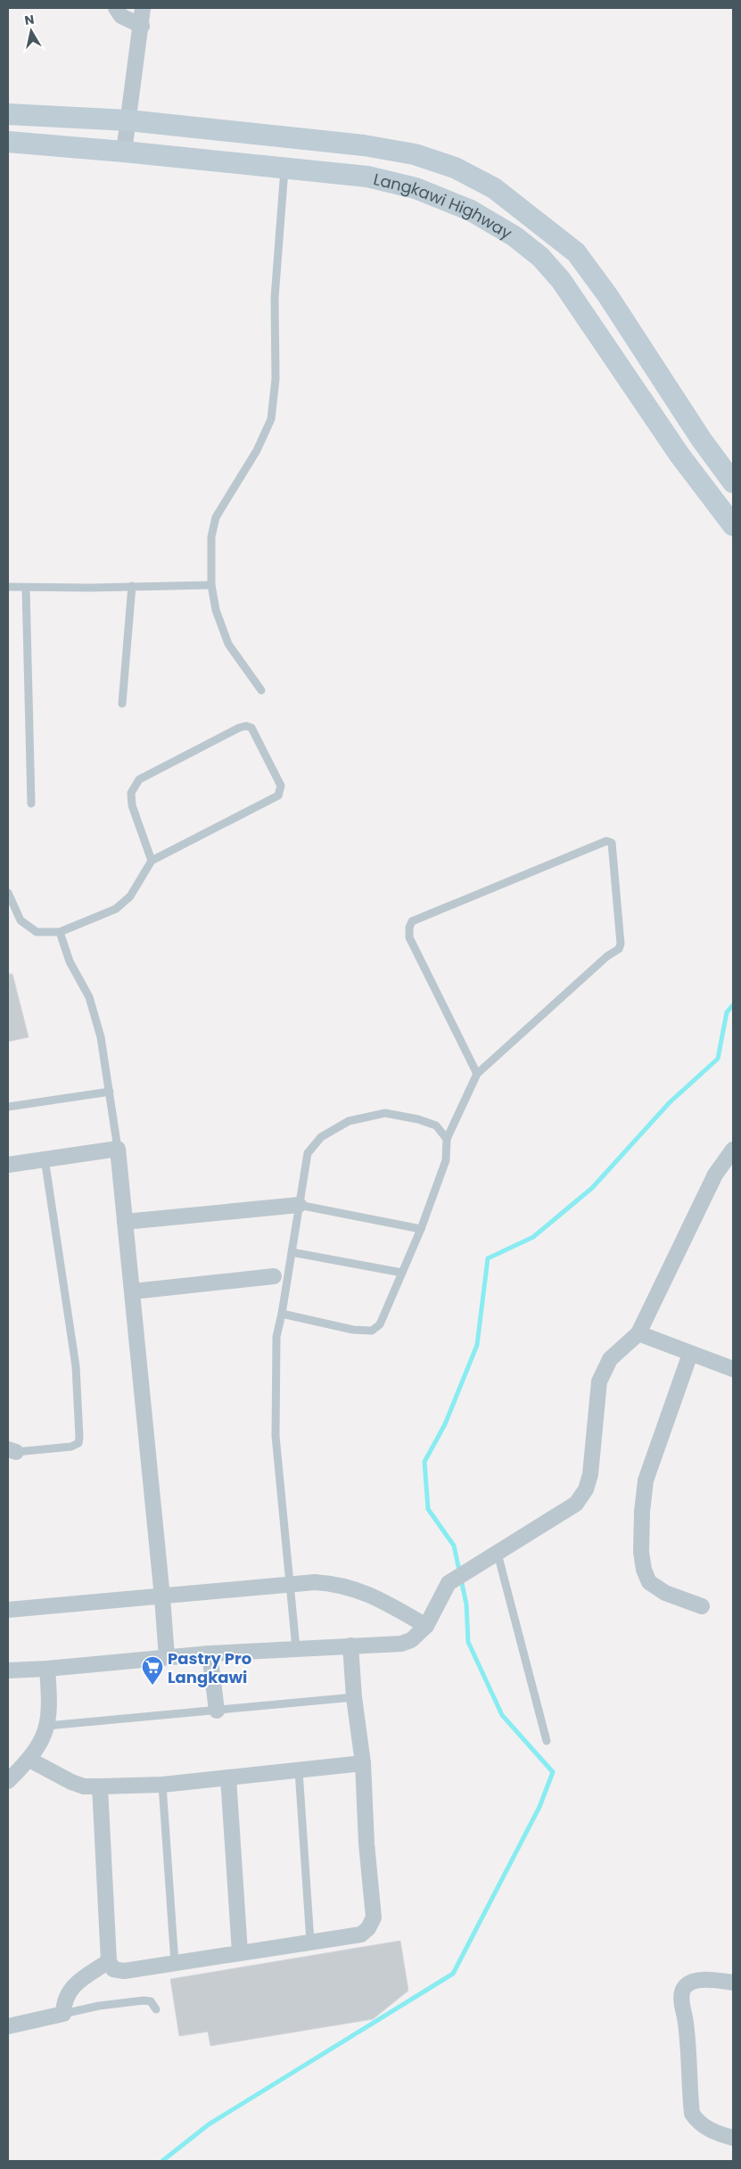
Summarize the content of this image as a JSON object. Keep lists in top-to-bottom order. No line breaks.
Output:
{"streets":{"main road":["Langkawi Highway"]},"places":{"supermarket":["Pastry Pro Langkawi"]},"north":"top"}
